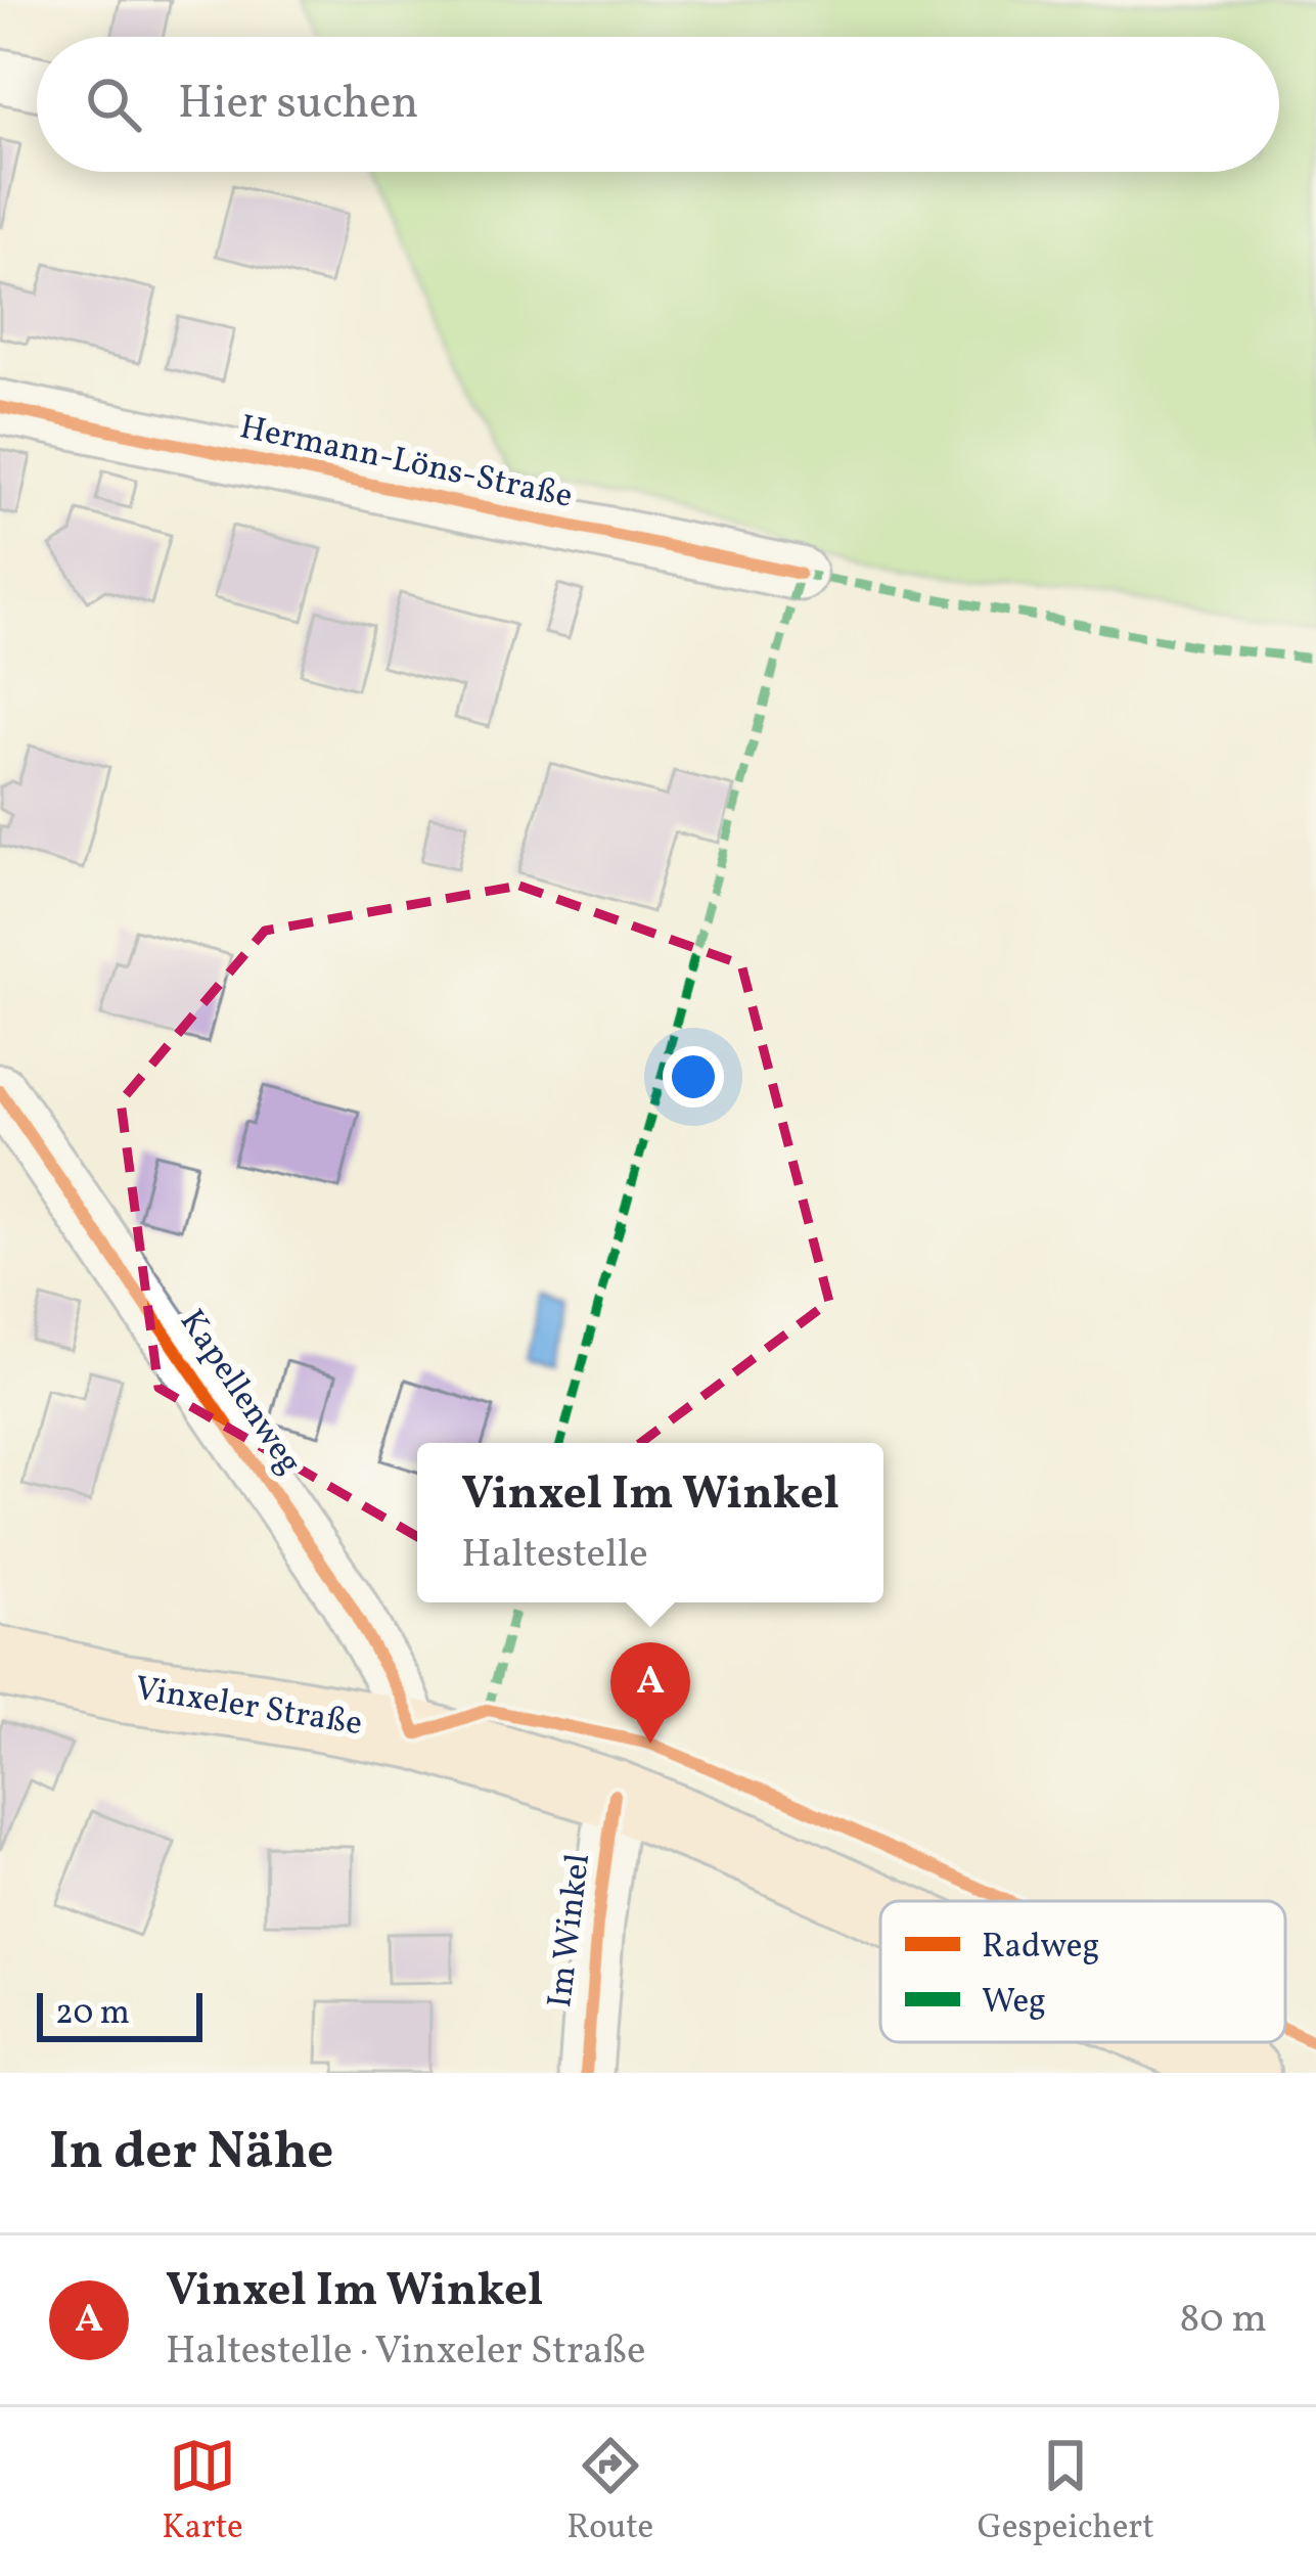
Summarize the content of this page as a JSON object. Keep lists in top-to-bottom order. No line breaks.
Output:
{"streets":{"main road":["Vinxeler Straße"],"street":["Hermann-Löns-Straße","Kapellenweg","Im Winkel"]},"crossings":[["Kapellenweg","Vinxeler Straße"],["Vinxeler Straße","Im Winkel"]],"legend":["Radweg","Weg"],"scale_bar":"20 m","page":{"search":"Hier suchen","popup":["Vinxel Im Winkel","Haltestelle"],"pins":"A","scale":"20 m","heading":"In der Nähe","list":[{"mark":"A","name":"Vinxel Im Winkel","note":"Haltestelle · Vinxeler Straße","value":"80 m"}],"nav":["Karte","Route","Gespeichert"]}}
